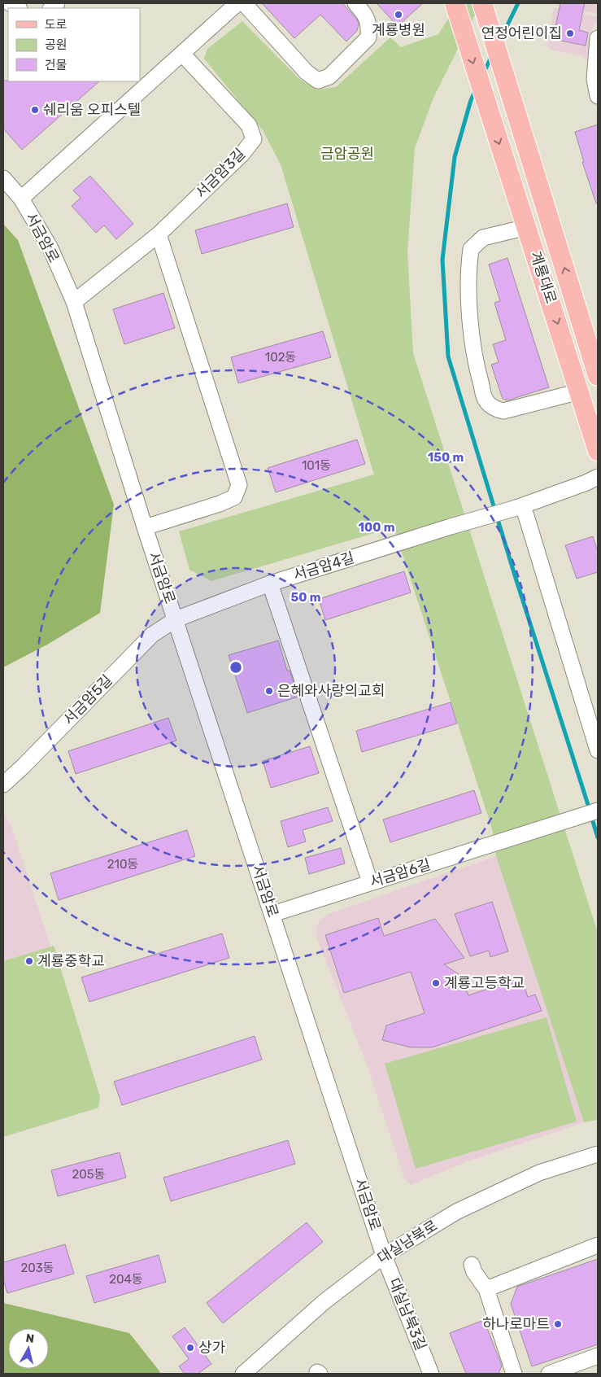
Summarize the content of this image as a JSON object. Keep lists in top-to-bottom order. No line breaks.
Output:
{"streets":{"main road":["계룡대로"],"street":["서금암3길","서금암로","서금암4길","서금암5길","서금암6길","대실남북로","대실남북3길"]},"crossings":[["서금암로","서금암4길"],["서금암로","서금암5길"],["서금암로","서금암6길"],["서금암로","대실남북로"],["서금암로","대실남북3길"],["서금암4길","서금암5길"],["대실남북로","대실남북3길"]],"parks":["금암공원"],"places":["계룡병원","연정어린이집","쉐리움 오피스텔","은혜와사랑의교회","계룡중학교","계룡고등학교","하나로마트","상가"],"house_numbers":["102동","101동","210동","205동","203동","204동"],"legend":["도로","공원","건물"],"north":"top","rings":["150 m","100 m","50 m"]}
